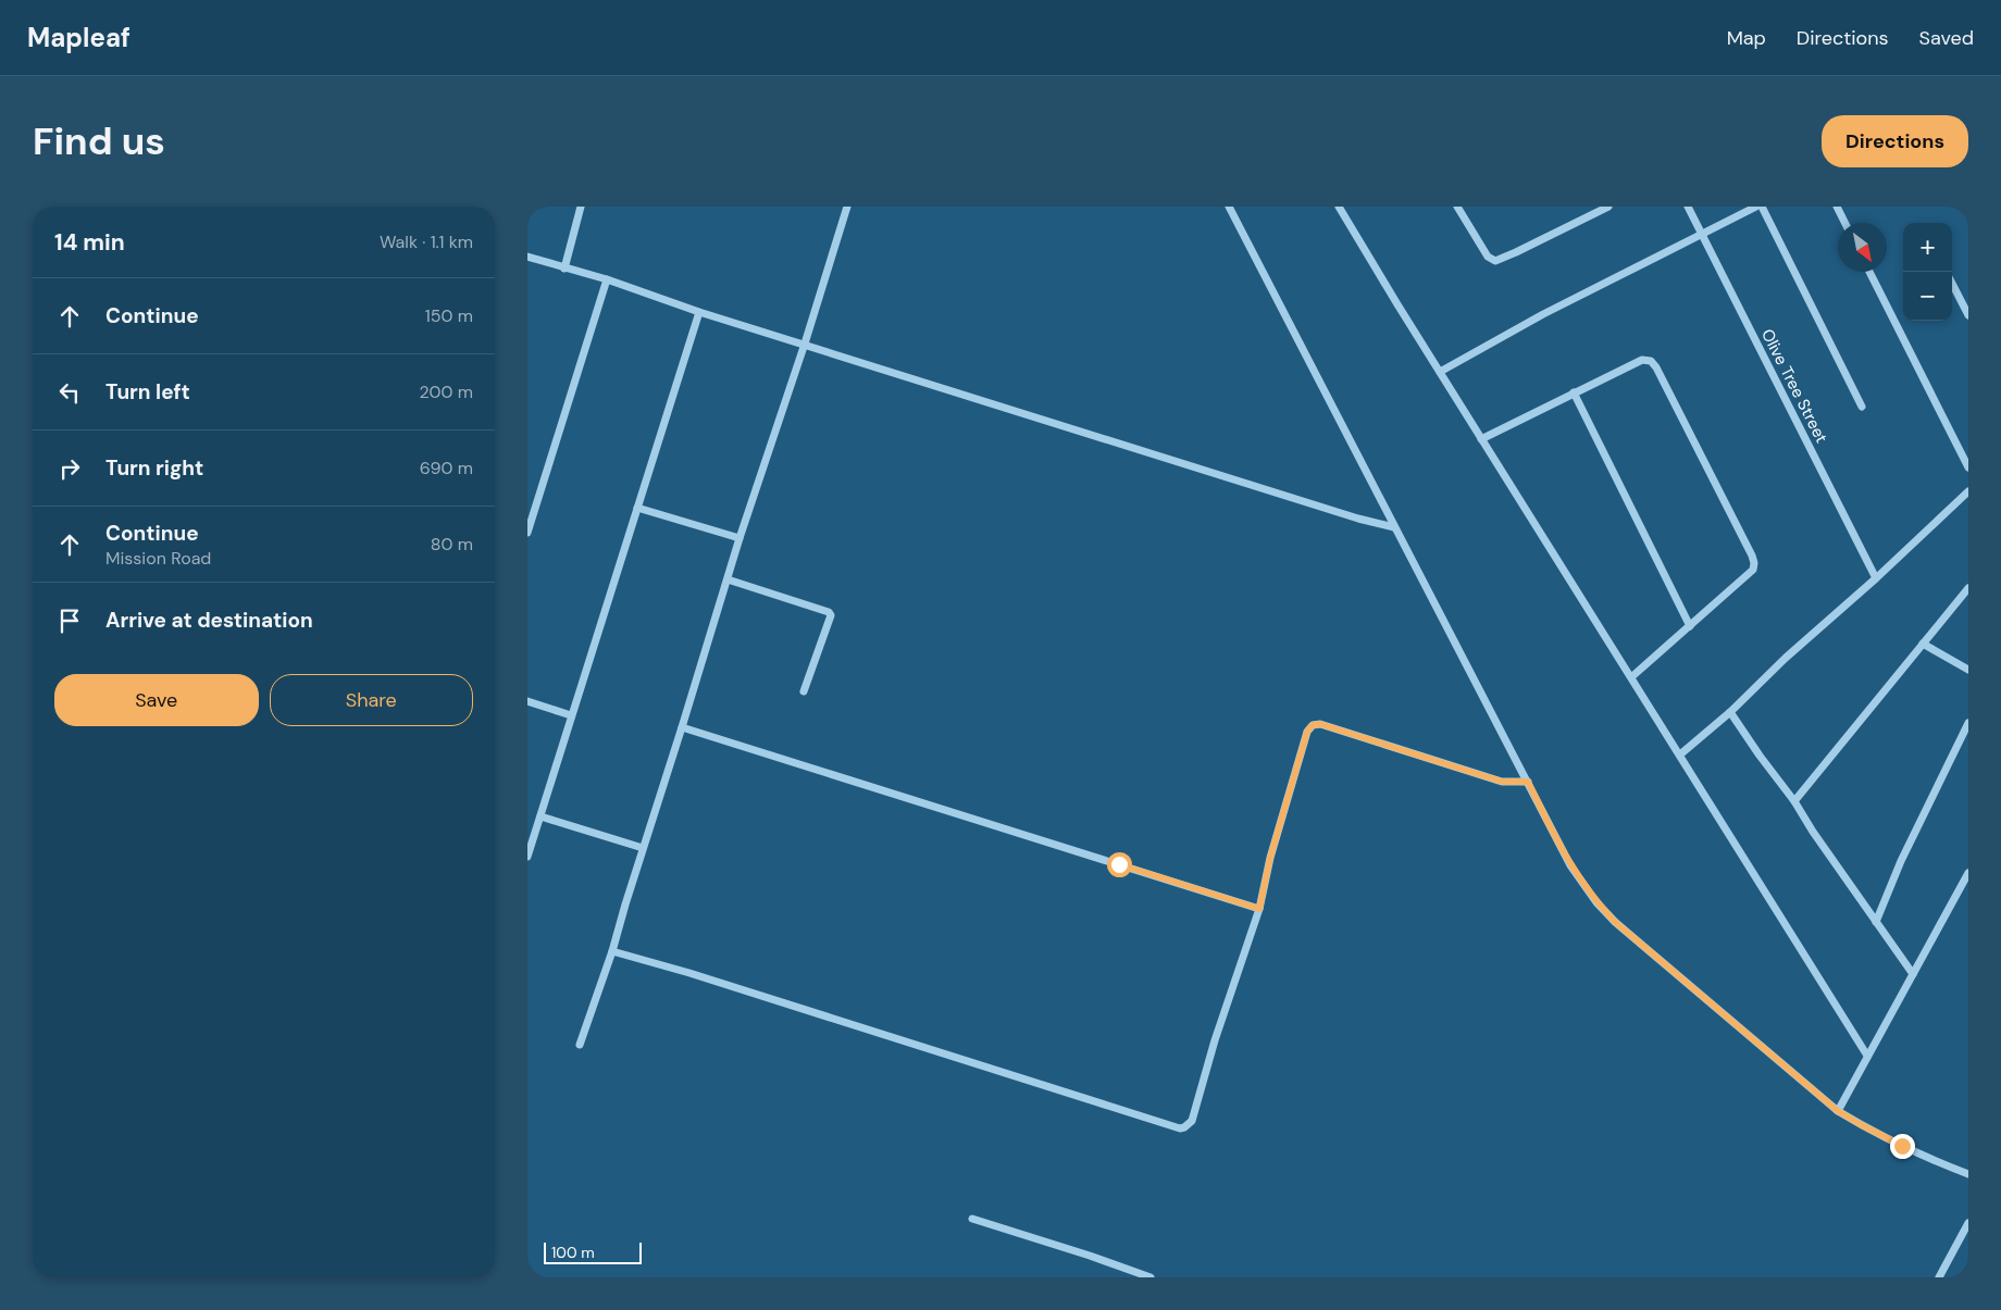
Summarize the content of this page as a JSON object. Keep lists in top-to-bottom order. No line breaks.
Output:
{"streets":{"street":["Olive Tree Street"]},"scale_bar":"100 m","north":"bottom right","page":{"header":"Mapleaf","nav":["Map","Directions","Saved"],"buttons":["Directions",["Save","Share"]],"title":"Find us","heading":["14 min","Walk · 1.1 km"],"map_buttons":["+","−"],"list":[["Continue","150 m"],["Turn left","200 m"],["Turn right","690 m"],["Continue","Mission Road","80 m"],"Arrive at destination"],"scale":"100 m"}}
